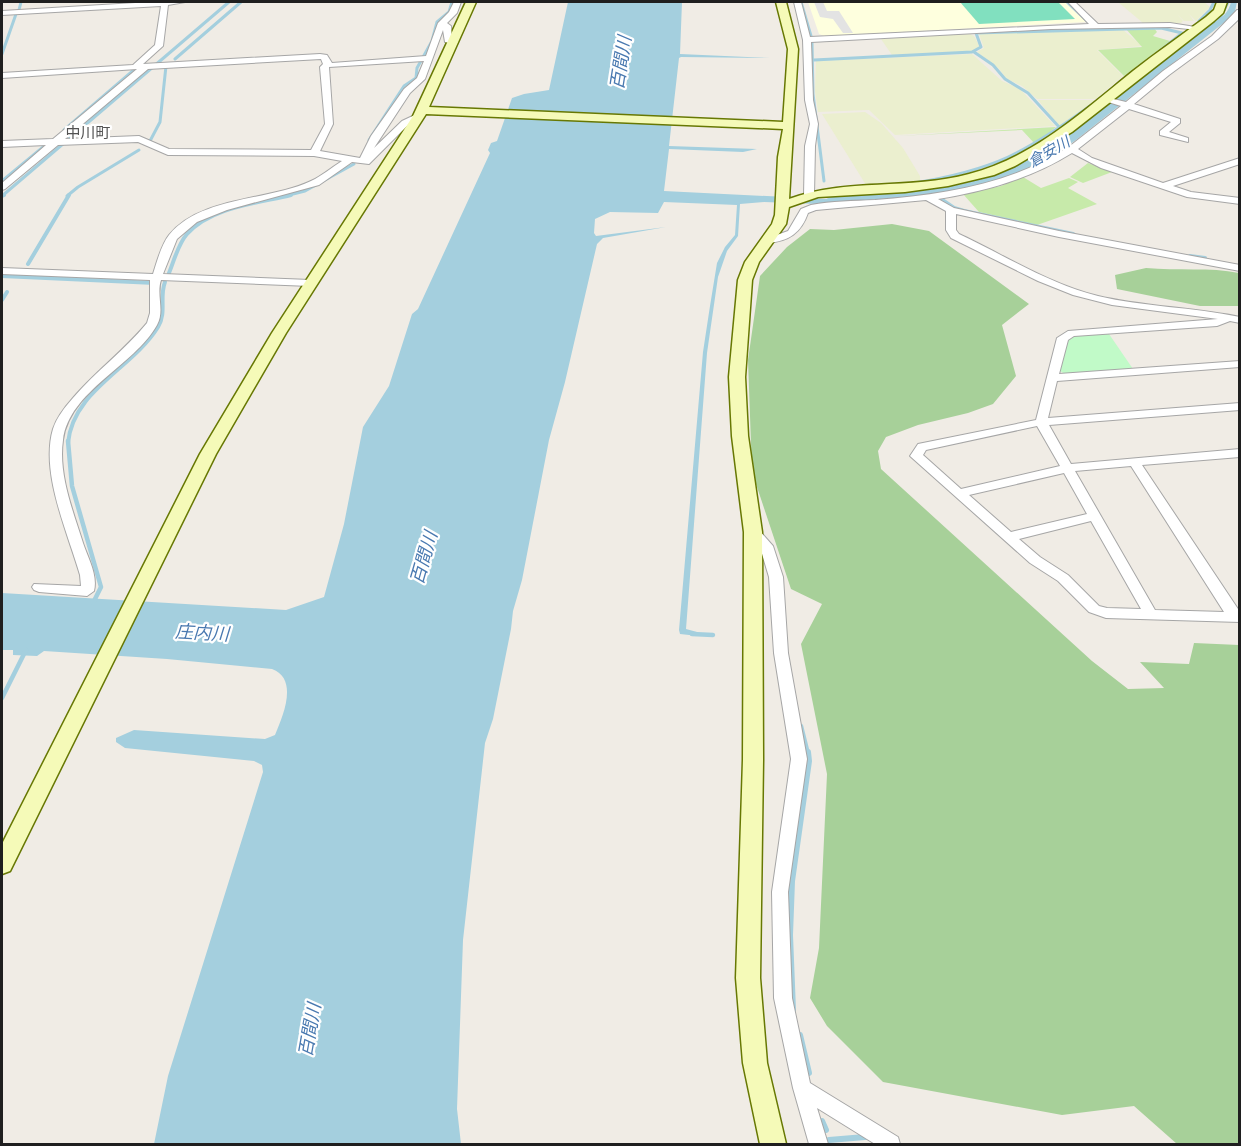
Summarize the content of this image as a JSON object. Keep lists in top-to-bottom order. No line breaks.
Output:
{"districts":["中川町"],"water":["百間川","倉安川","庄内川"]}
